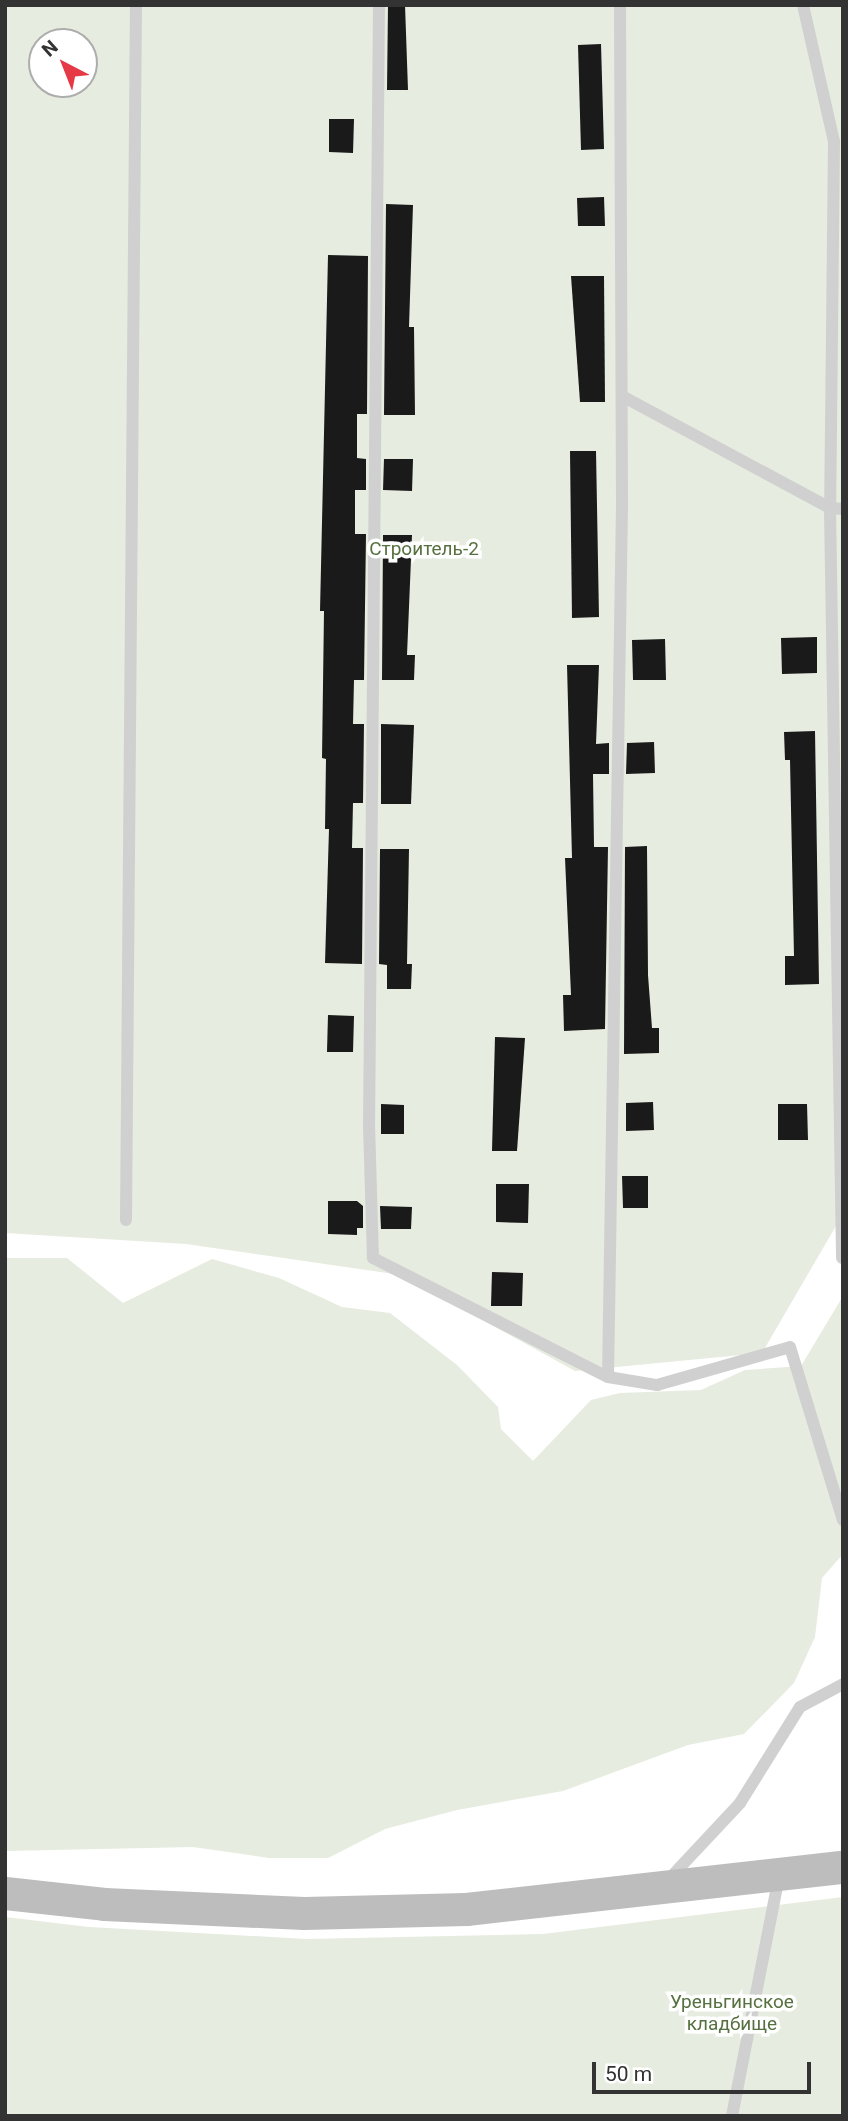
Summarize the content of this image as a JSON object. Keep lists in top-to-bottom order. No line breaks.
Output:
{"parks":["Строитель-2","Уреньгинское кладбище"],"scale_bar":"50 m","north":"top left"}
